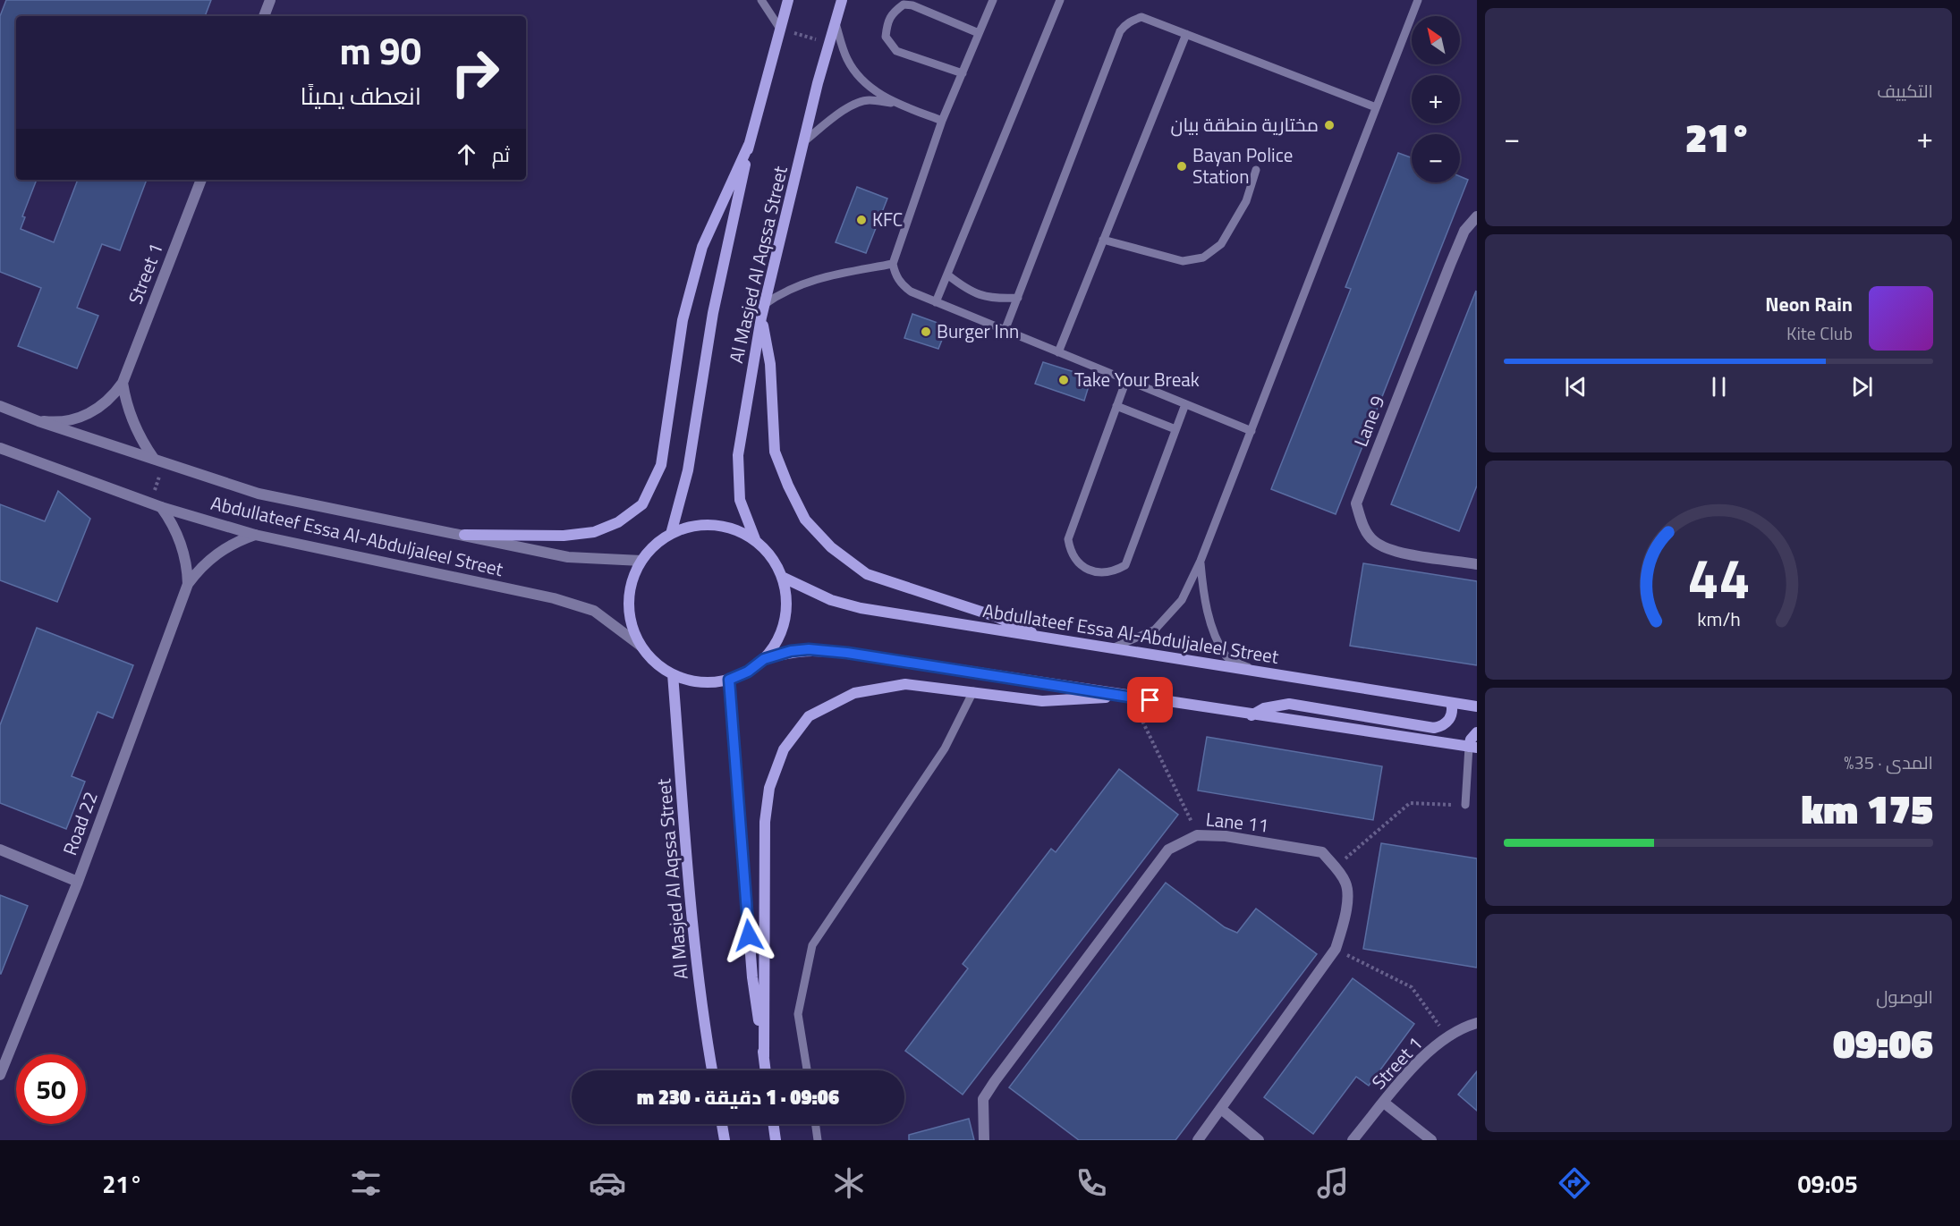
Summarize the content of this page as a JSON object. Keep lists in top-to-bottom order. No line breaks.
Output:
{"streets":{"main road":["Al Masjed Al Aqssa Street","Abdullateef Essa Al-Abduljaleel Street"],"street":["Street 1","Lane 9","Lane 11","Road 22"]},"crossings":[["Al Masjed Al Aqssa Street","Abdullateef Essa Al-Abduljaleel Street"],["Street 1","Abdullateef Essa Al-Abduljaleel Street"],["Abdullateef Essa Al-Abduljaleel Street","Road 22"]],"places":["مختارية منطقة بيان","Bayan Police Station","KFC","Burger Inn","Take Your Break"],"north":"top left","page":{"tile":["التكييف",["المدى · 35%","175 km"],["الوصول","09:06"]],"map_buttons":["+","−"],"turn":["90 m","انعطف يمينًا"],"heat":["−","21°","+"],"then":"ثم","song":["Neon Rain","Kite Club"],"limit":"50","trip":"09:06 · 1 دقيقة · 230 m","tabs":["09:05","21°"],"gauge":["44","km/h"]}}
